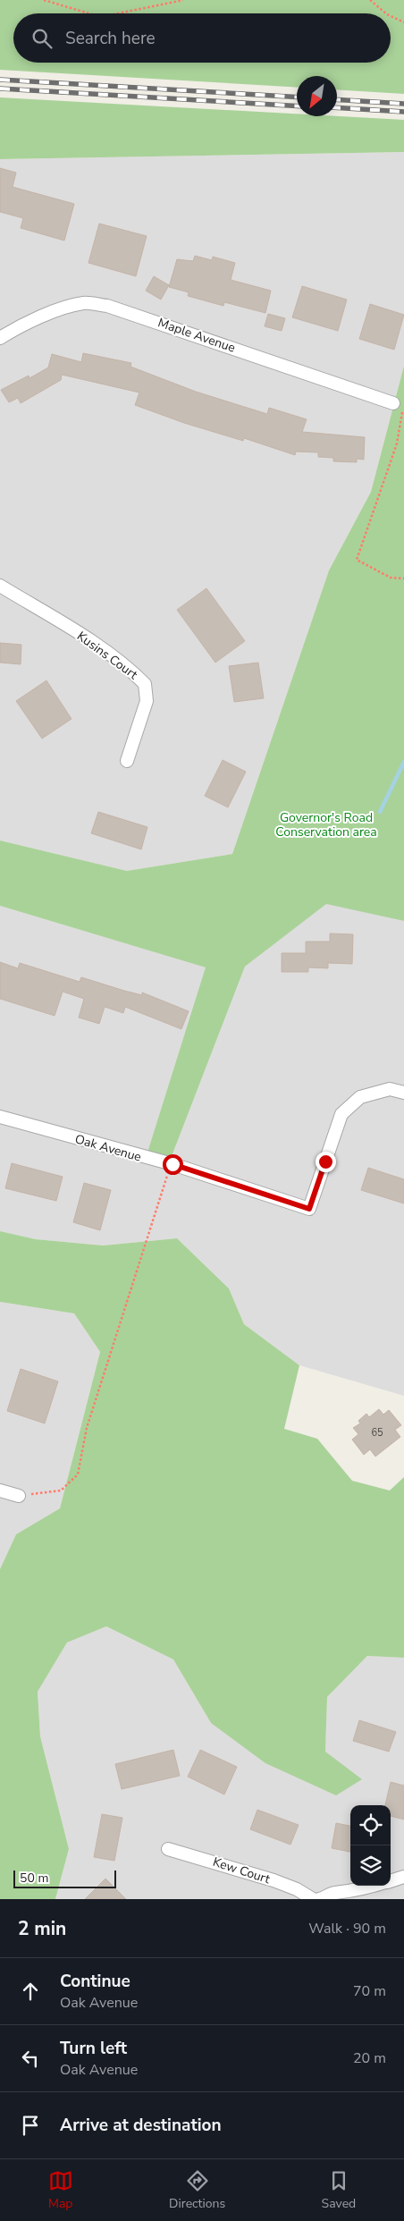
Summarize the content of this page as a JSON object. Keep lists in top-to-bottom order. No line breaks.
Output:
{"streets":{"street":["Maple Avenue","Kusins Court","Oak Avenue","Kew Court"]},"parks":["Governor's Road Conservation area"],"house_numbers":["65"],"scale_bar":"50 m","north":"bottom left","page":{"search":"Search here","scale":"50 m","heading":["2 min","Walk · 90 m"],"list":[["Continue","Oak Avenue","70 m"],["Turn left","Oak Avenue","20 m"],"Arrive at destination"],"nav":["Map","Directions","Saved"]}}
